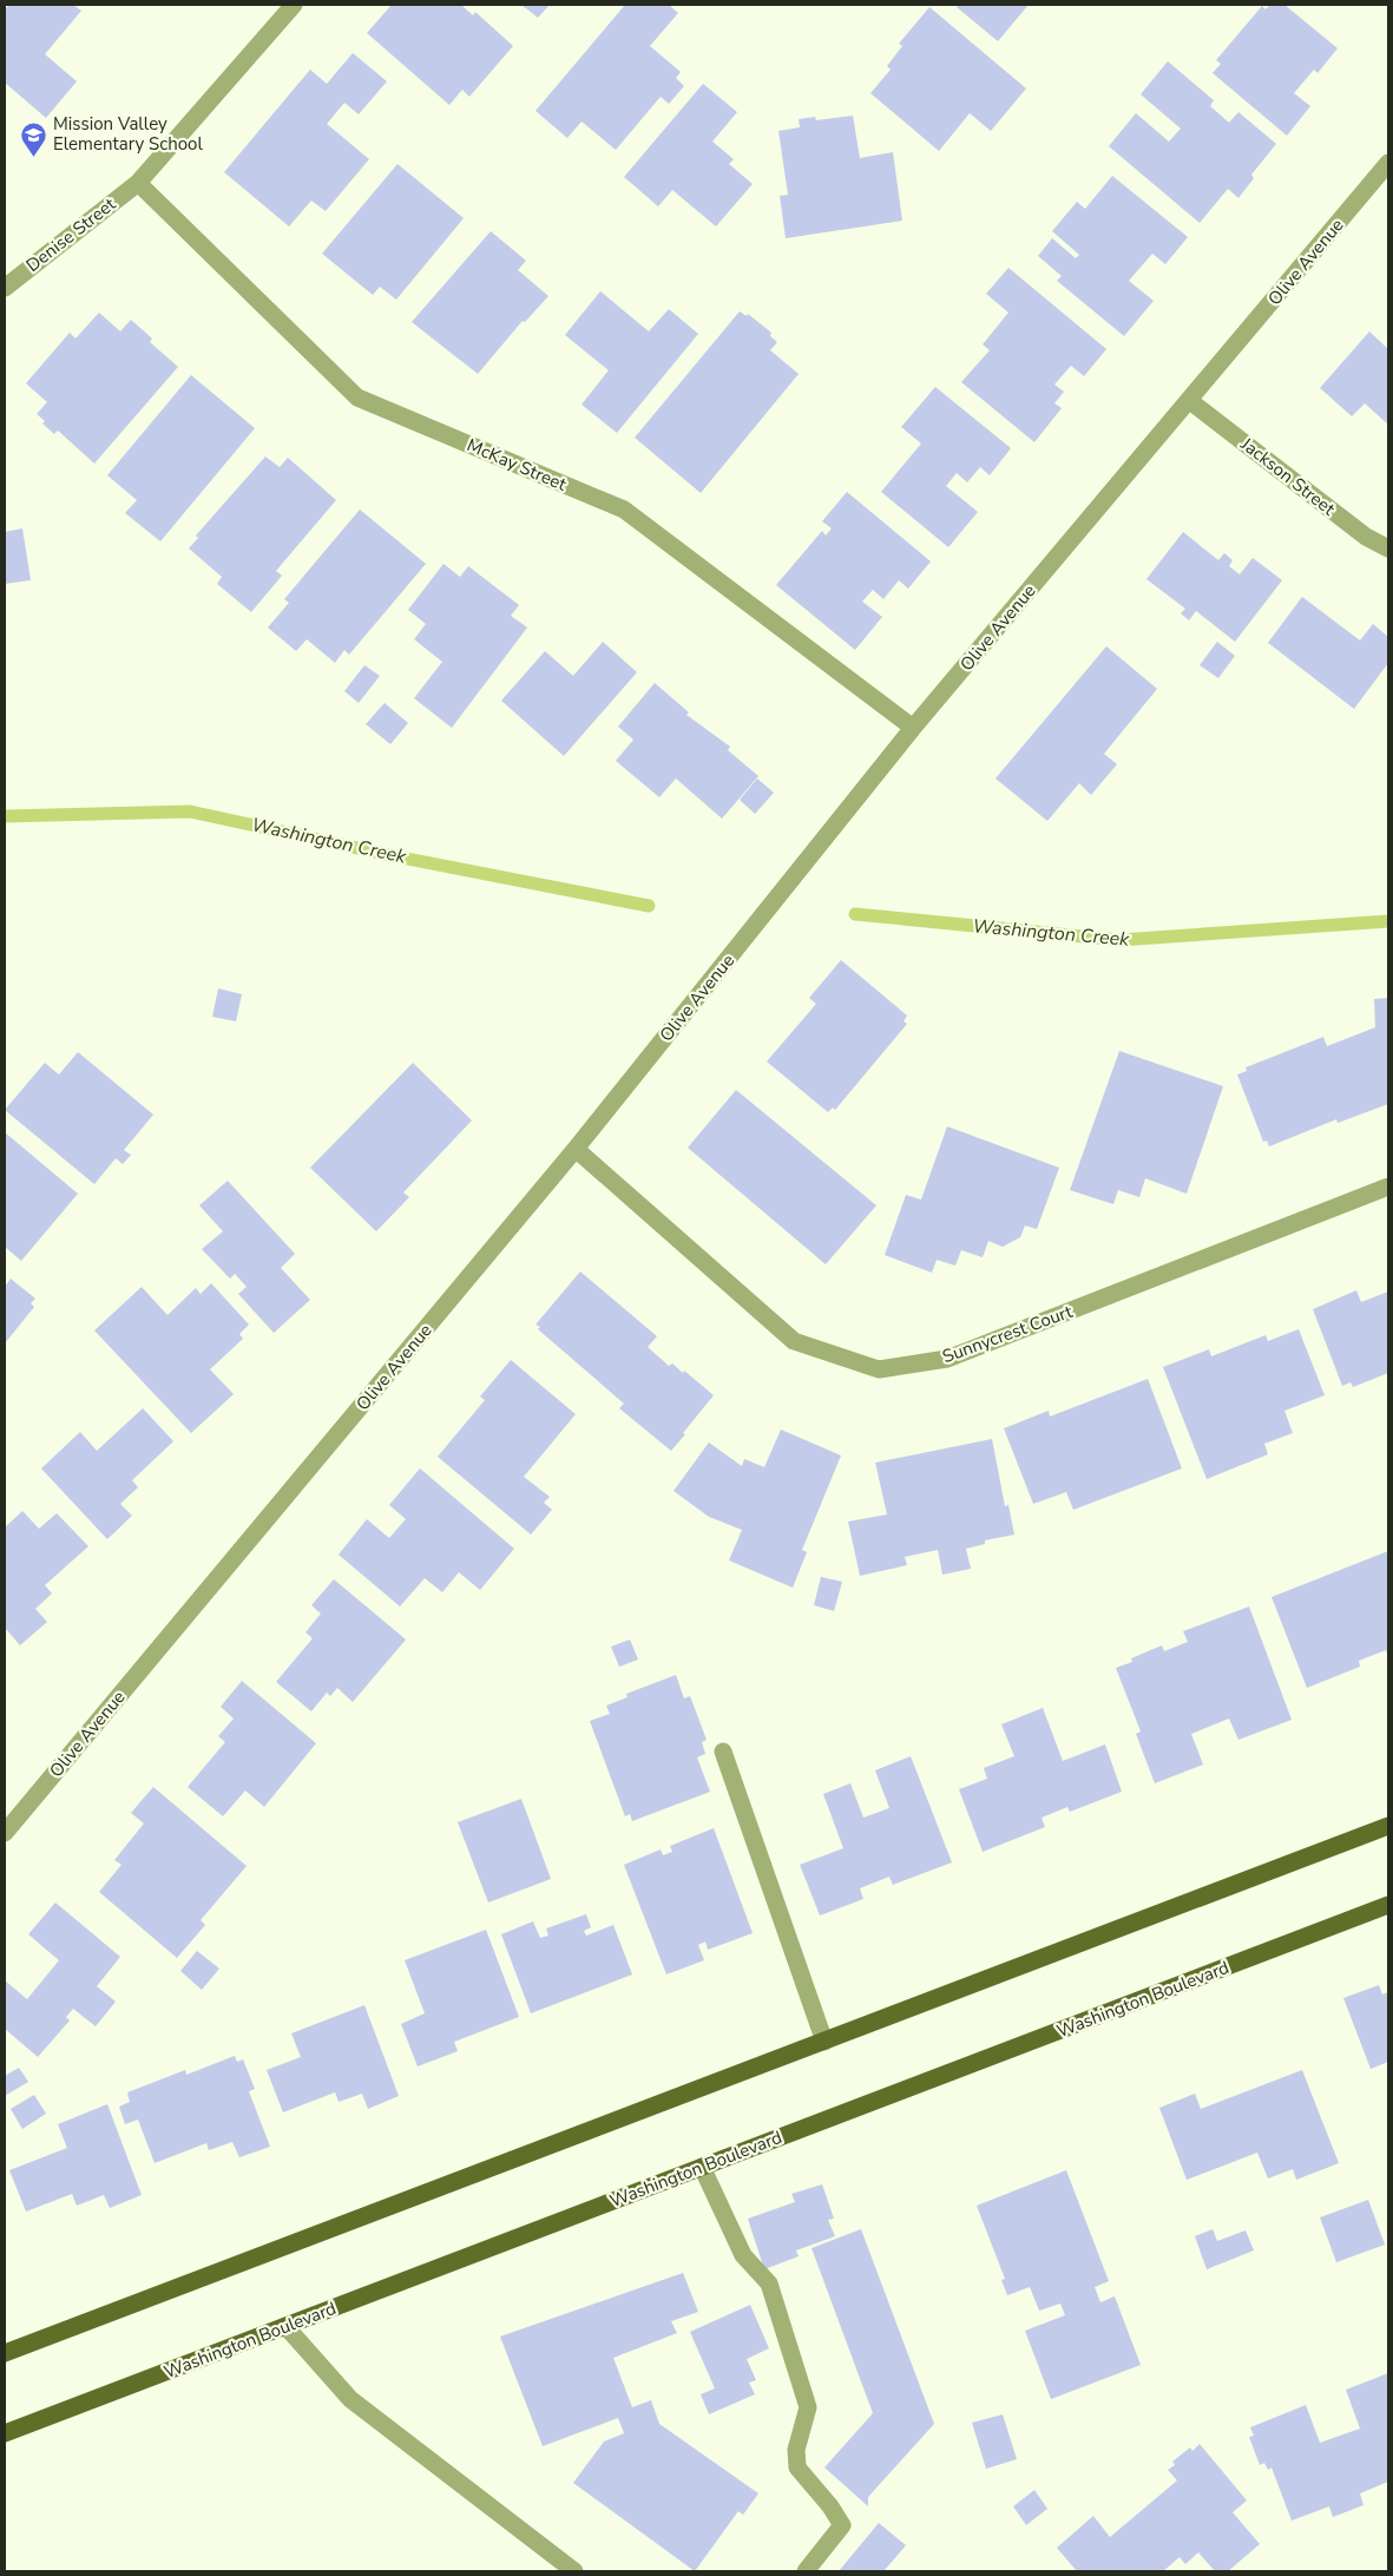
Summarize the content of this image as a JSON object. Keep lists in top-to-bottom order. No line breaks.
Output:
{"streets":{"main road":["Washington Boulevard"],"street":["Denise Street","Olive Avenue","McKay Street","Jackson Street","Sunnycrest Court"]},"crossings":[["Denise Street","McKay Street"],["Olive Avenue","McKay Street"],["Olive Avenue","Jackson Street"],["Olive Avenue","Sunnycrest Court"]],"water":["Washington Creek"],"places":{"school or university":["Mission Valley Elementary School"]}}
